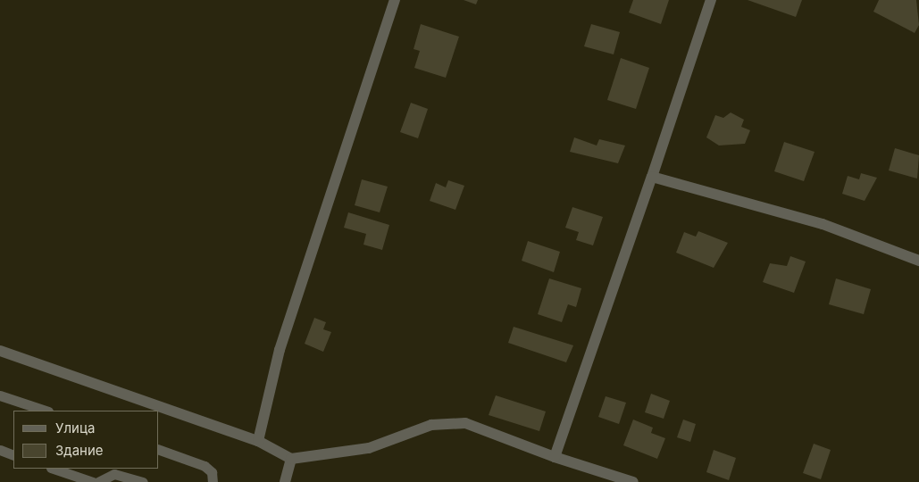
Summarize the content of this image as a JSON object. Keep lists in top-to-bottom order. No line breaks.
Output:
{"legend":["Улица","Здание"]}
